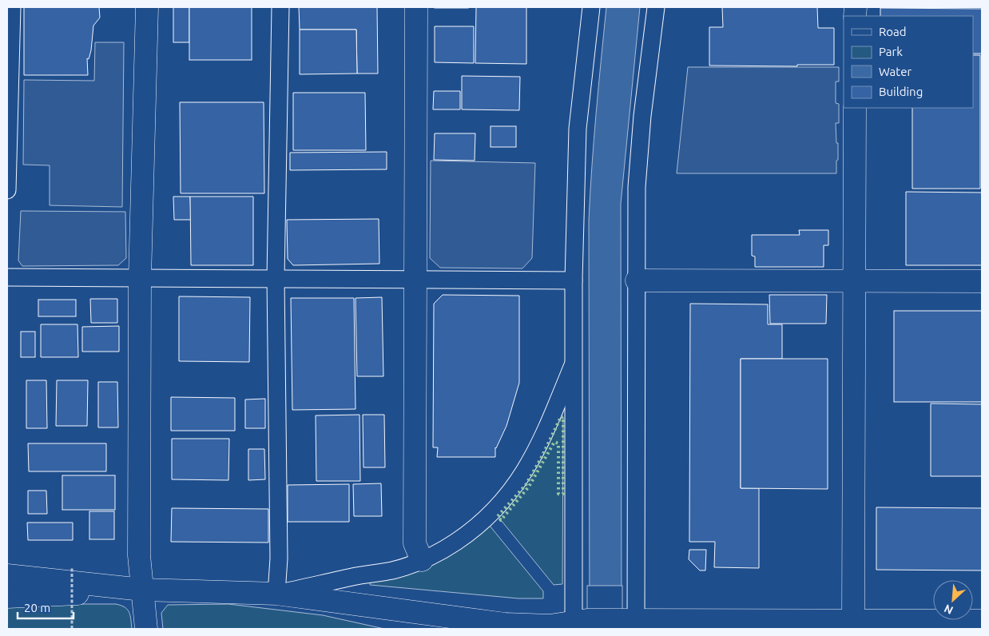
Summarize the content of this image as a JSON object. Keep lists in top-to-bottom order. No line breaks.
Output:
{"legend":["Road","Park","Water","Building"],"scale_bar":"20 m","north":"bottom left"}
